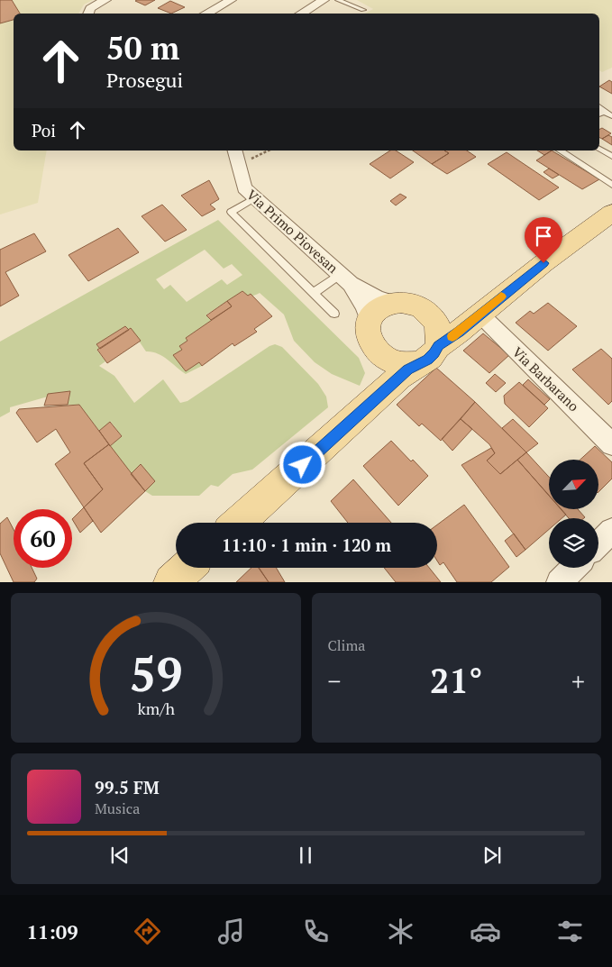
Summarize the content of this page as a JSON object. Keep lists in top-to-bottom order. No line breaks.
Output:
{"streets":{"street":["Via Primo Piovesan","Via Barbarano"]},"north":"top right","page":{"turn":["50 m","Prosegui"],"then":"Poi","limit":"60","trip":"11:10 · 1 min · 120 m","tile":"Clima","heat":["−","21°","+"],"song":["99.5 FM","Musica"],"tabs":"11:09","gauge":["59","km/h"]}}
